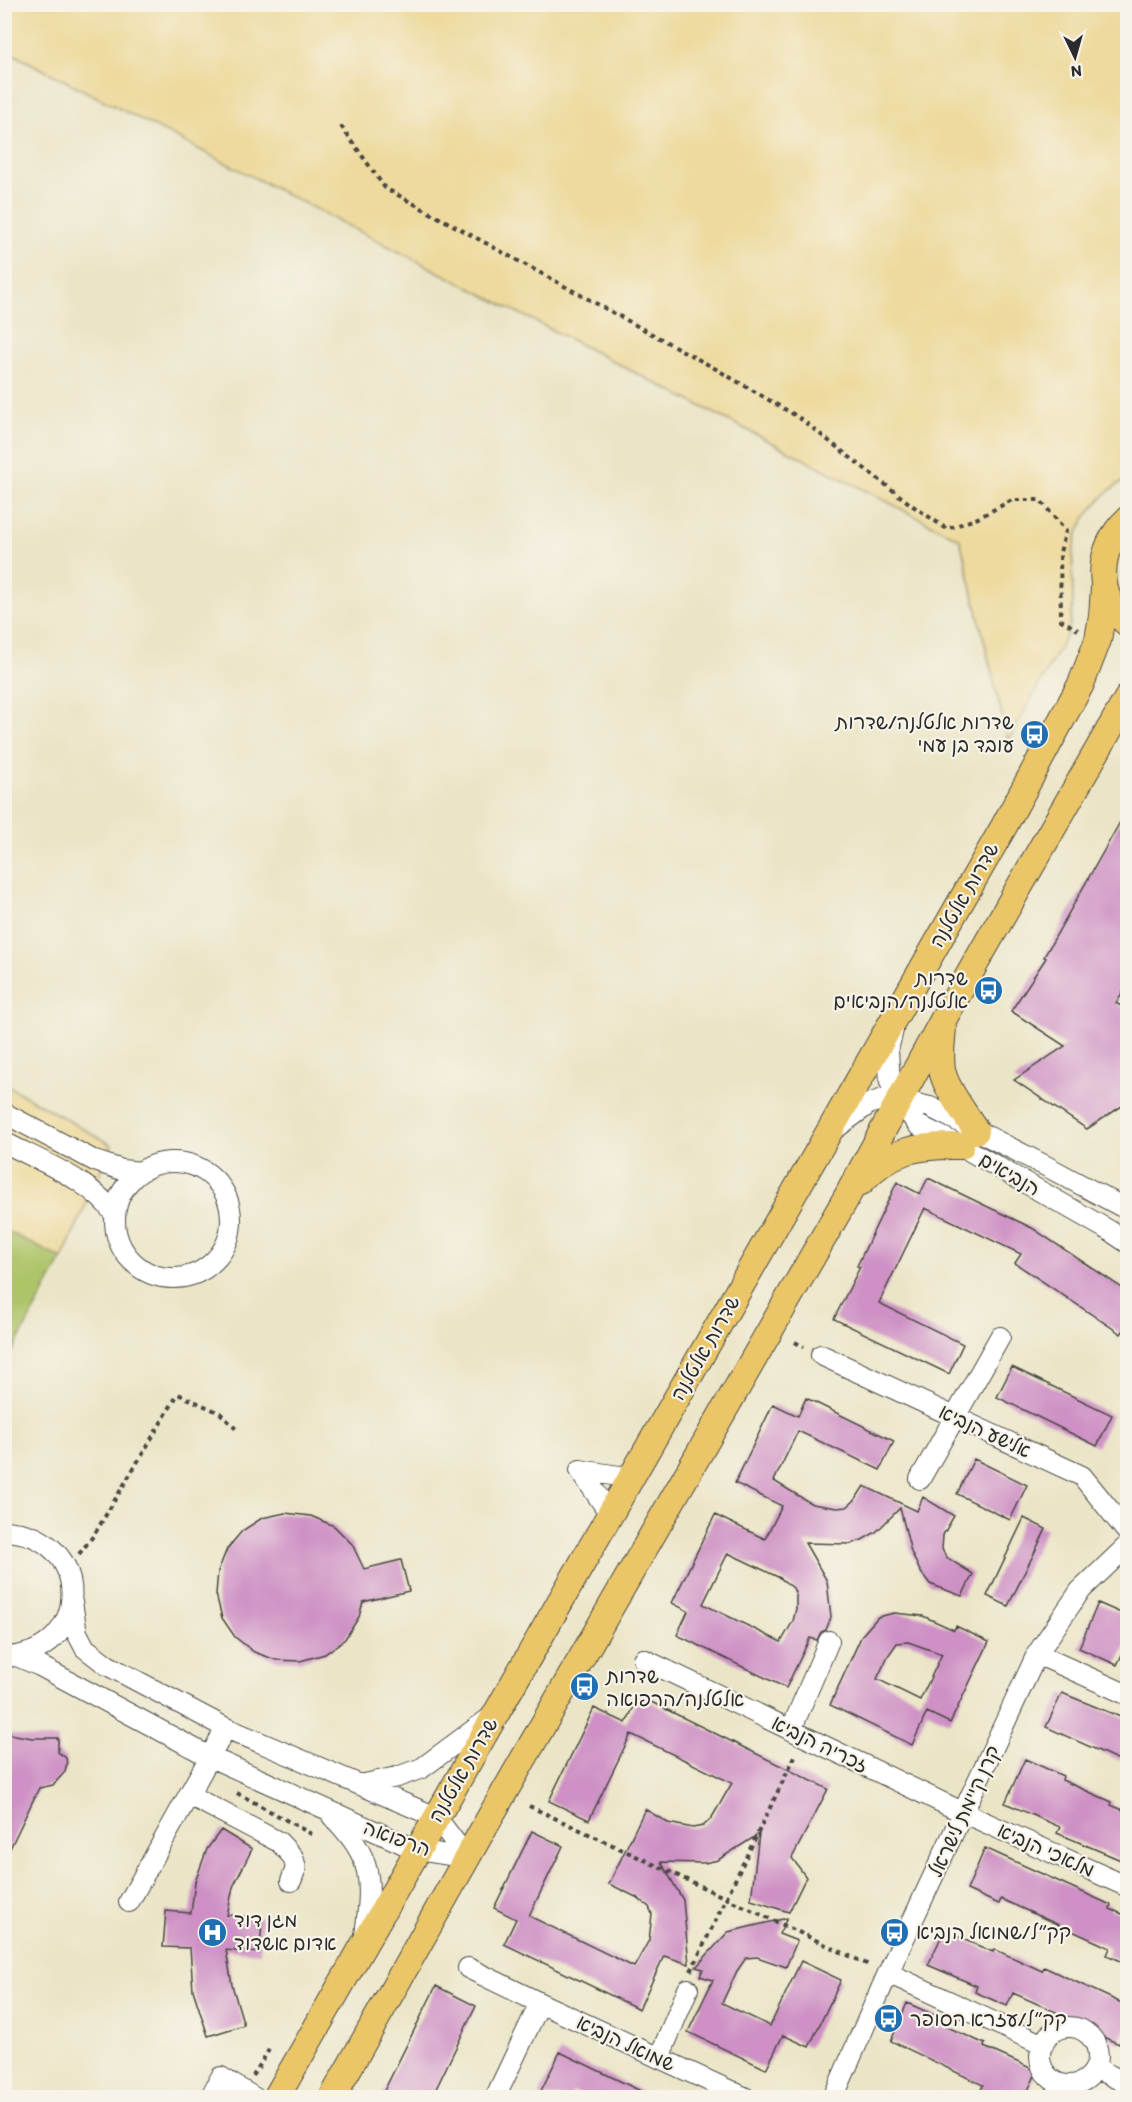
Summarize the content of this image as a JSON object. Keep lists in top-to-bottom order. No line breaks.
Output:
{"streets":{"main road":["שדרות אלטלנה"],"street":["הנביאים","אלישע הנביא","זכריה הנביא","קרן קיימת לישראל","הרפואה","מלאכי הנביא","שמואל הנביא"]},"crossings":[["שדרות אלטלנה","הנביאים"],["שדרות אלטלנה","הרפואה"],["זכריה הנביא","קרן קיימת לישראל"],["זכריה הנביא","מלאכי הנביא"],["קרן קיימת לישראל","מלאכי הנביא"]],"places":{"bus stop":["שדרות אלטלנה/שדרות עובד בן עמי","שדרות אלטלנה/הנביאים","שדרות אלטלנה/הרפואה","קק״ל/שמואל הנביא","קק״ל/עזרא הסופר"],"hospital":["מגן דוד אדום אשדוד"]},"north":"bottom"}
